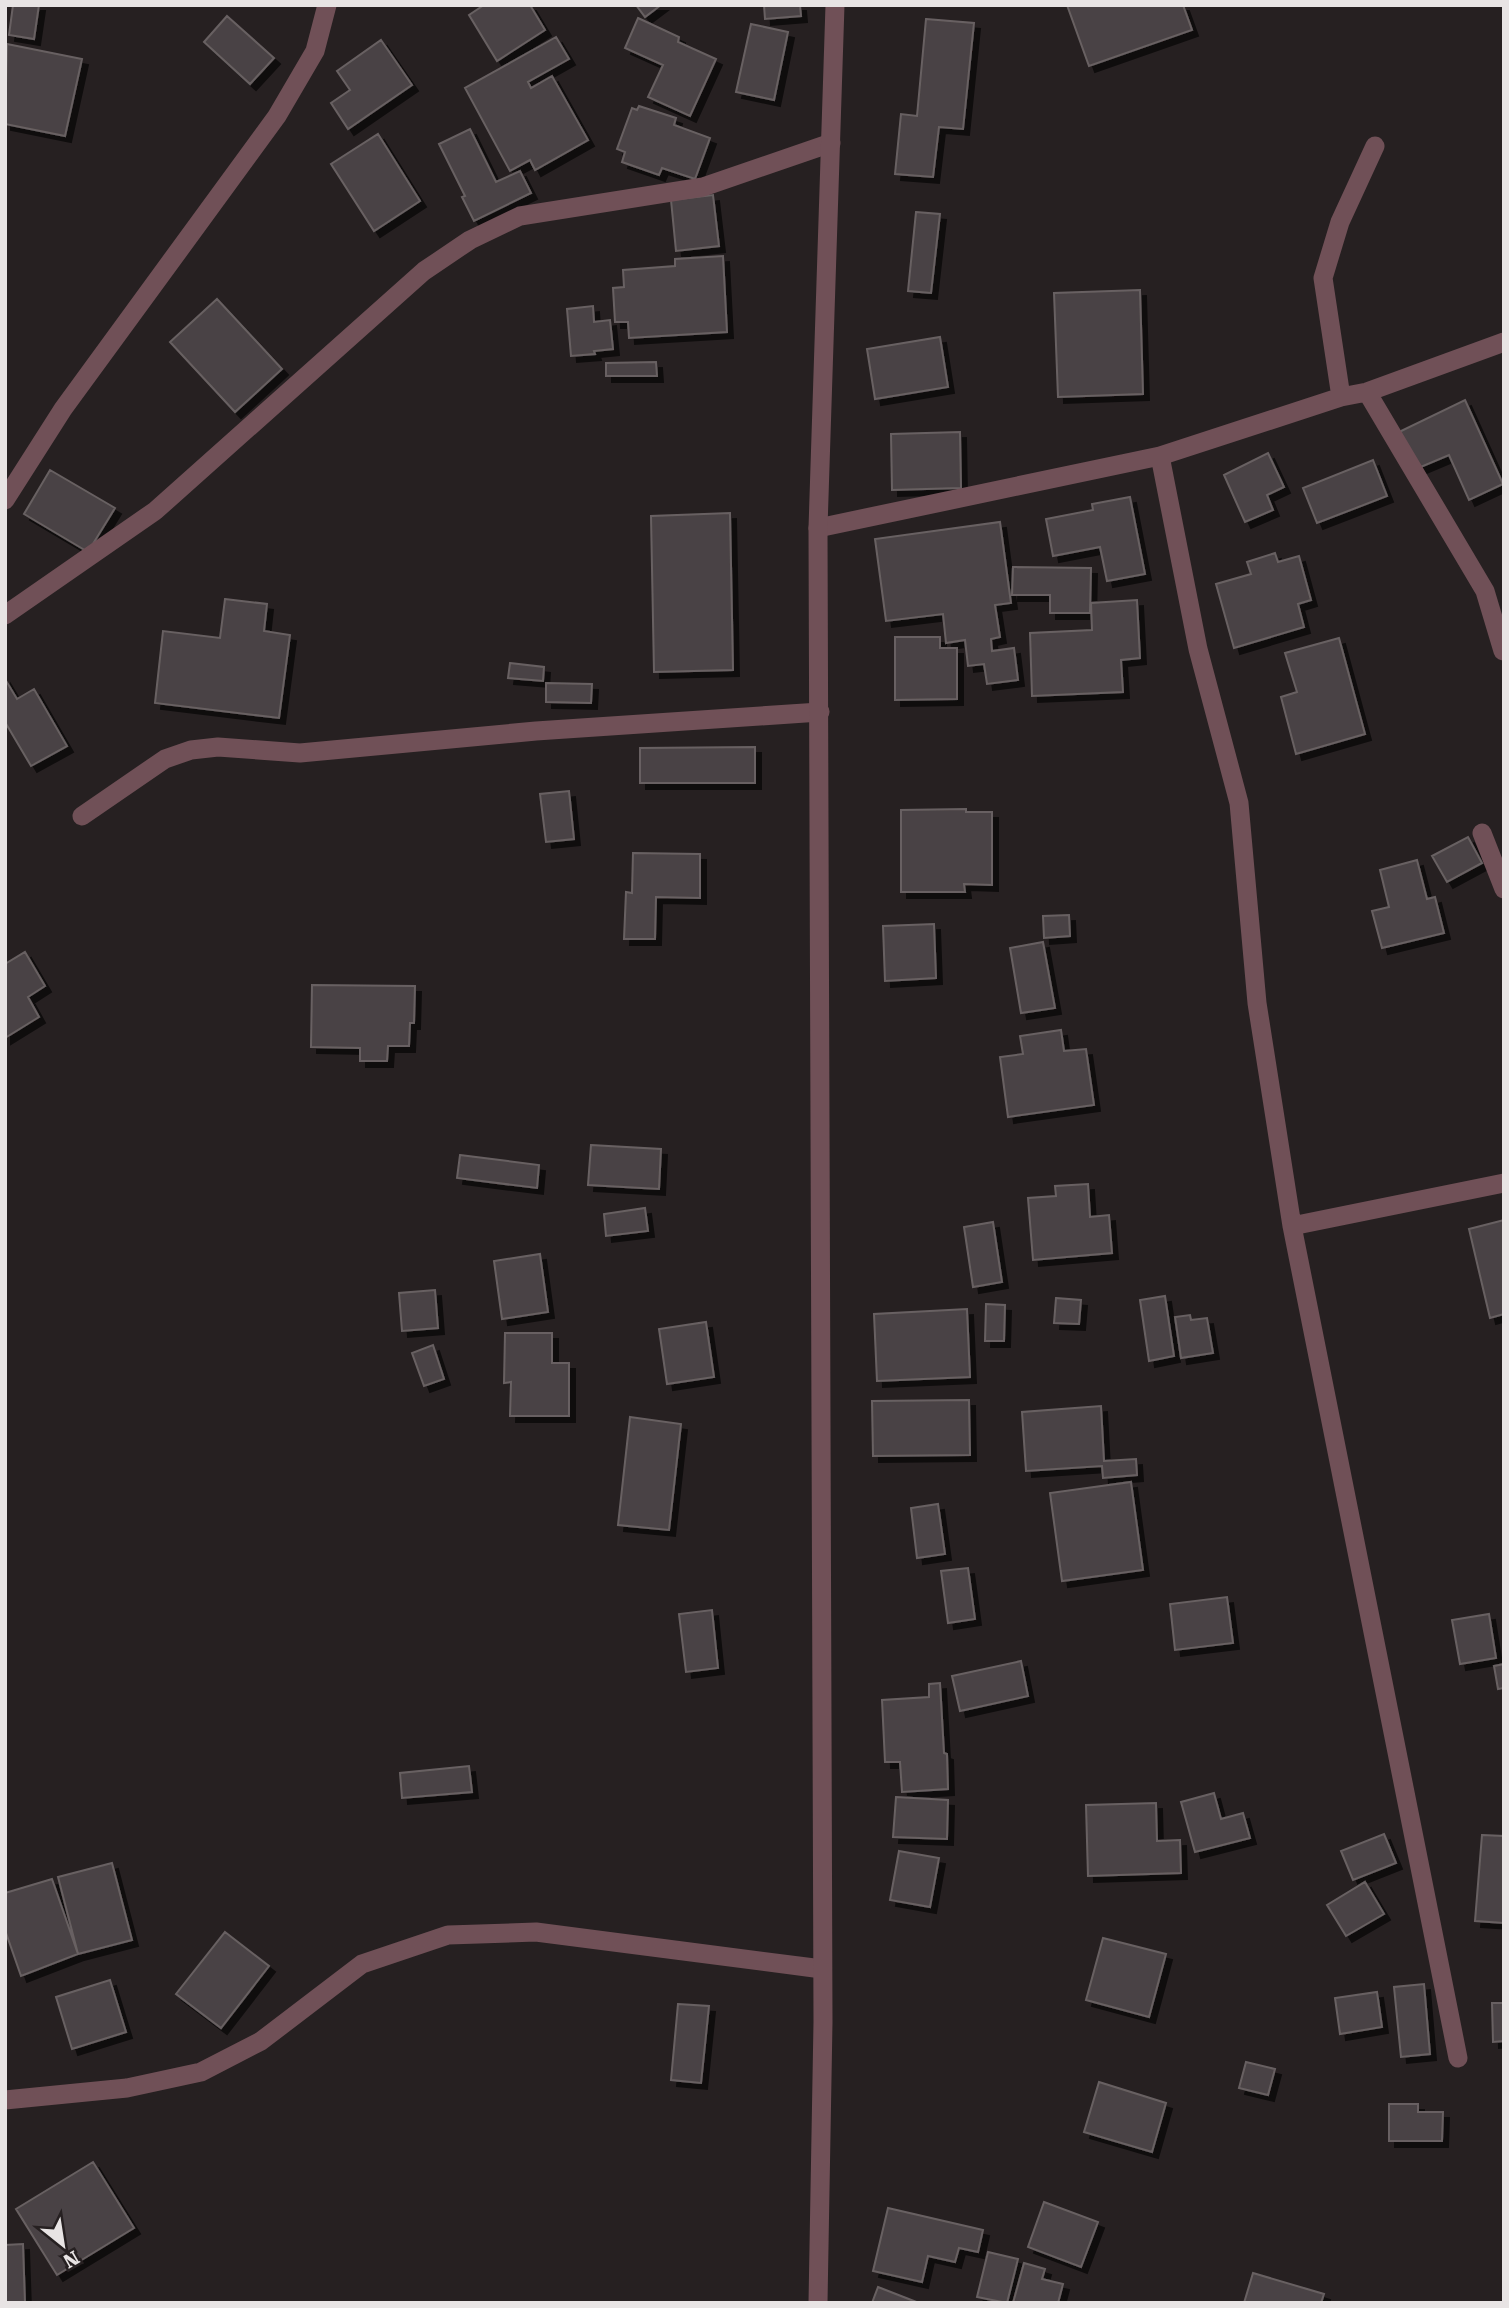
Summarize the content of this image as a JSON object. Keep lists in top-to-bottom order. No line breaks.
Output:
{"north":"bottom right"}
